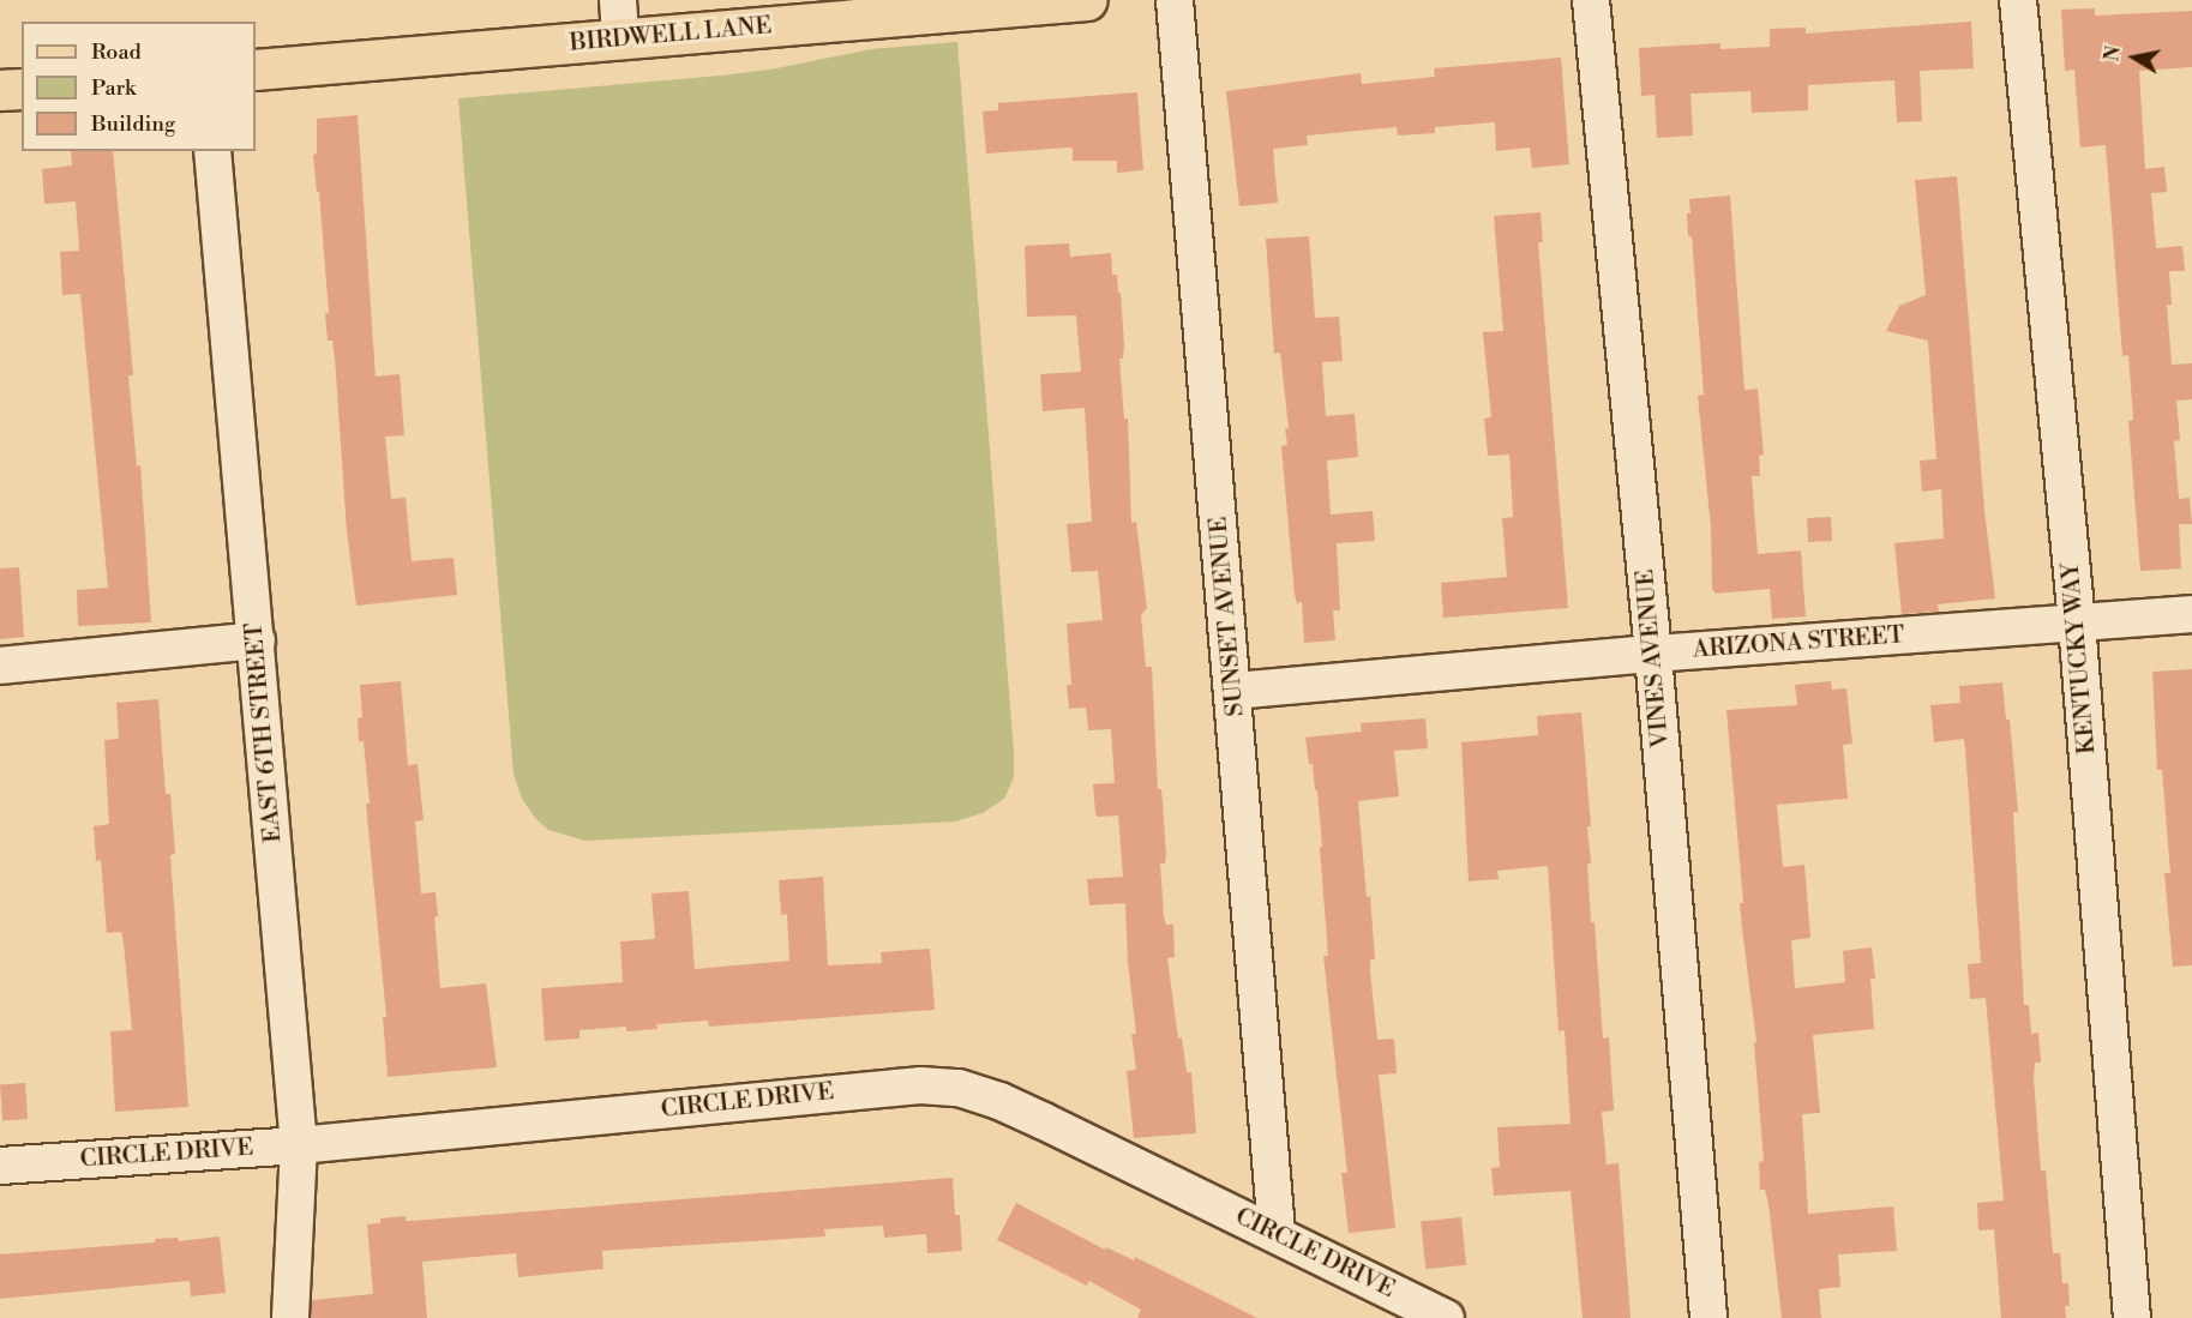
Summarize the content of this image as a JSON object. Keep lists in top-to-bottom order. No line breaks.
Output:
{"streets":{"main road":["BIRDWELL LANE"],"street":["SUNSET AVENUE","ARIZONA STREET","VINES AVENUE","KENTUCKY WAY","EAST 6TH STREET","CIRCLE DRIVE"]},"crossings":[["SUNSET AVENUE","ARIZONA STREET"],["SUNSET AVENUE","CIRCLE DRIVE"],["ARIZONA STREET","VINES AVENUE"],["ARIZONA STREET","KENTUCKY WAY"],["EAST 6TH STREET","CIRCLE DRIVE"]],"legend":["Road","Park","Building"],"north":"left"}
